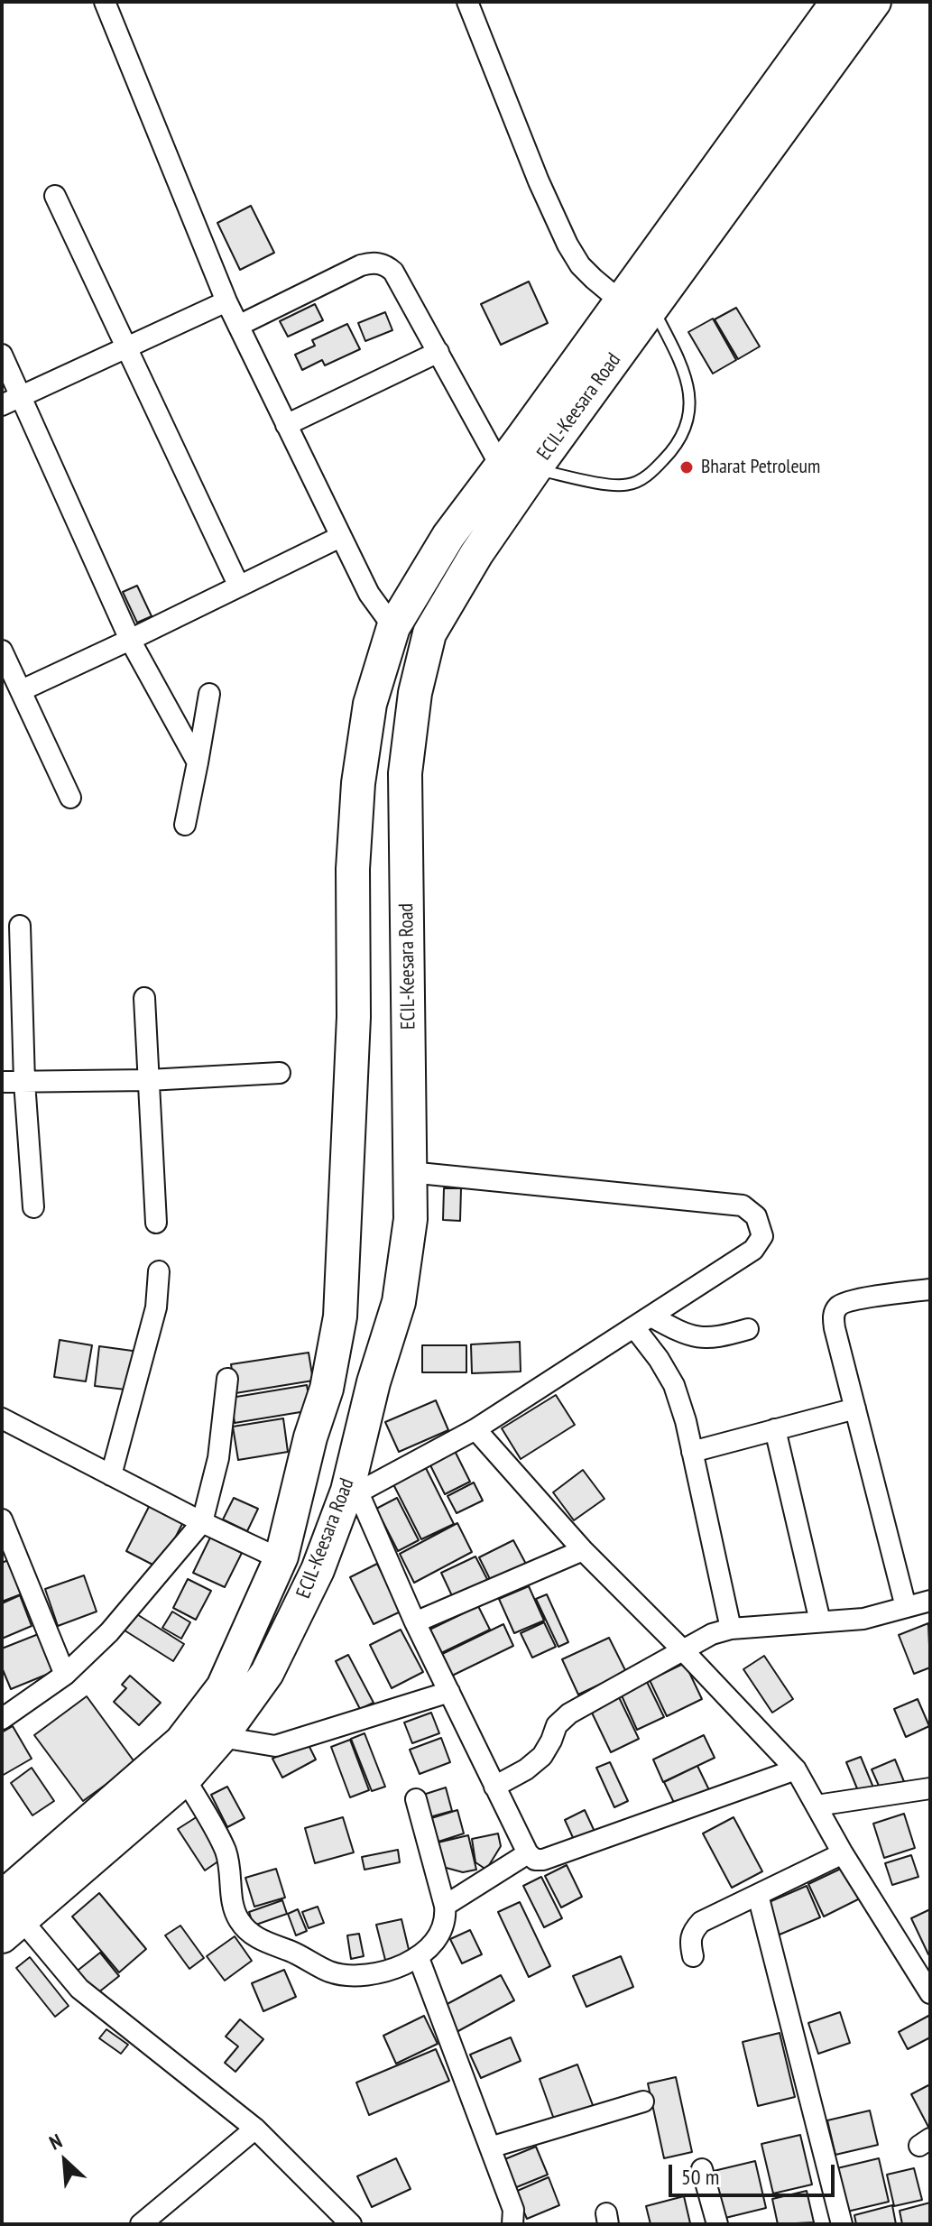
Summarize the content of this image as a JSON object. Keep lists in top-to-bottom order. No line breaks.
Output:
{"streets":{"main road":["ECIL-Keesara Road"]},"places":["Bharat Petroleum"],"scale_bar":"50 m","north":"top left"}
